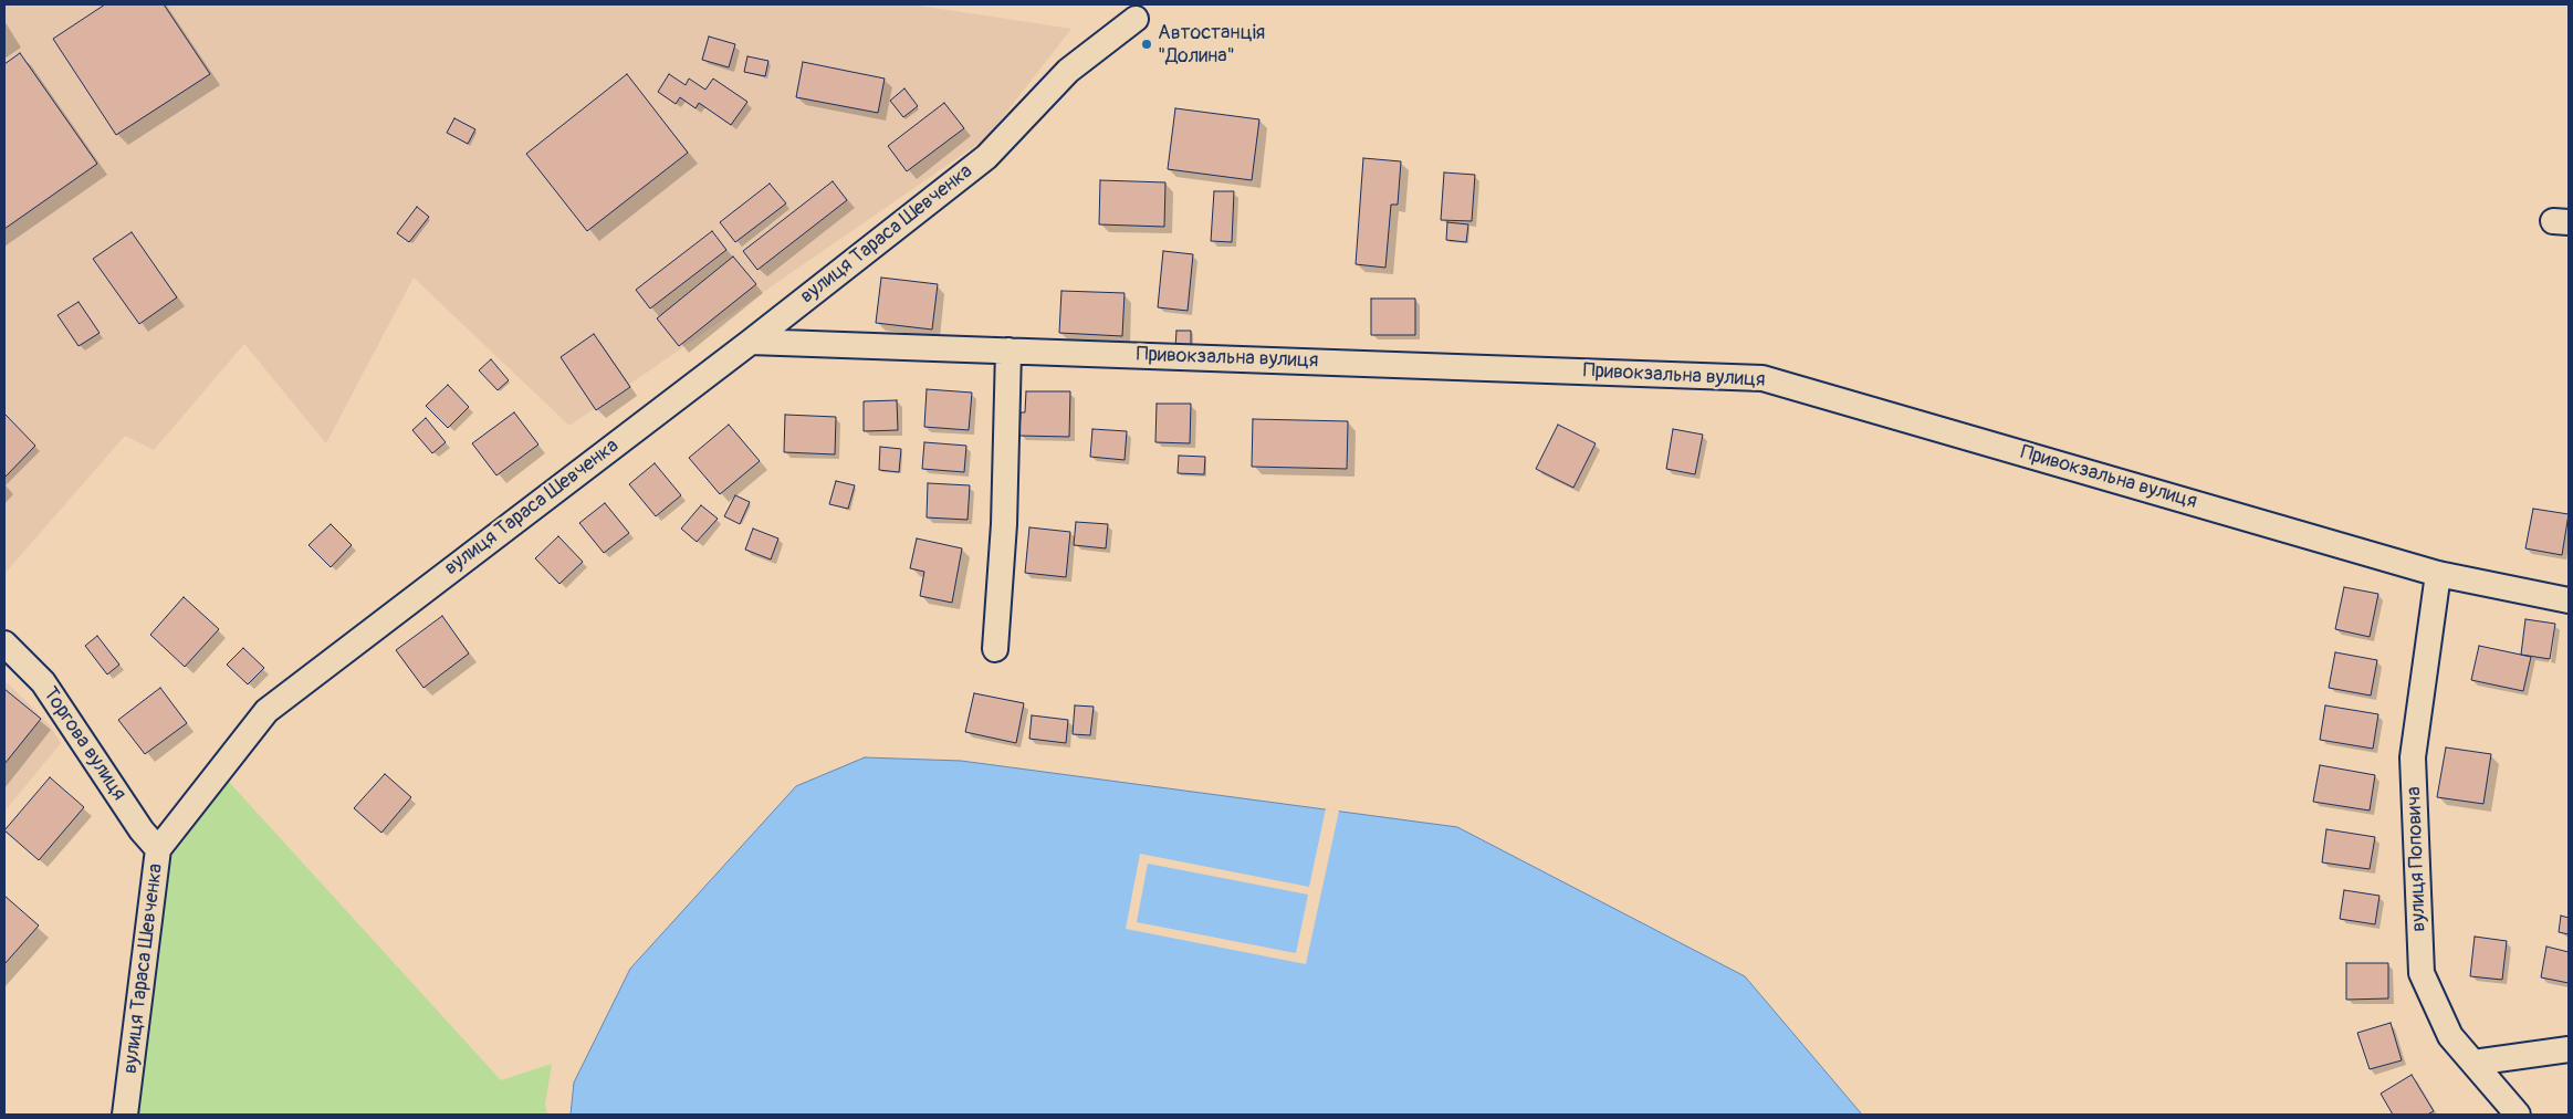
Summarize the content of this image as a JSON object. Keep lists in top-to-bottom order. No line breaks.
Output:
{"streets":{"street":["вулиця Тараса Шевченка","Привокзальна вулиця","Торгова вулиця","вулиця Поповича"]},"crossings":[["вулиця Тараса Шевченка","Привокзальна вулиця"],["вулиця Тараса Шевченка","Торгова вулиця"],["Привокзальна вулиця","вулиця Поповича"]],"places":["Автостанція \"Долина\""]}
